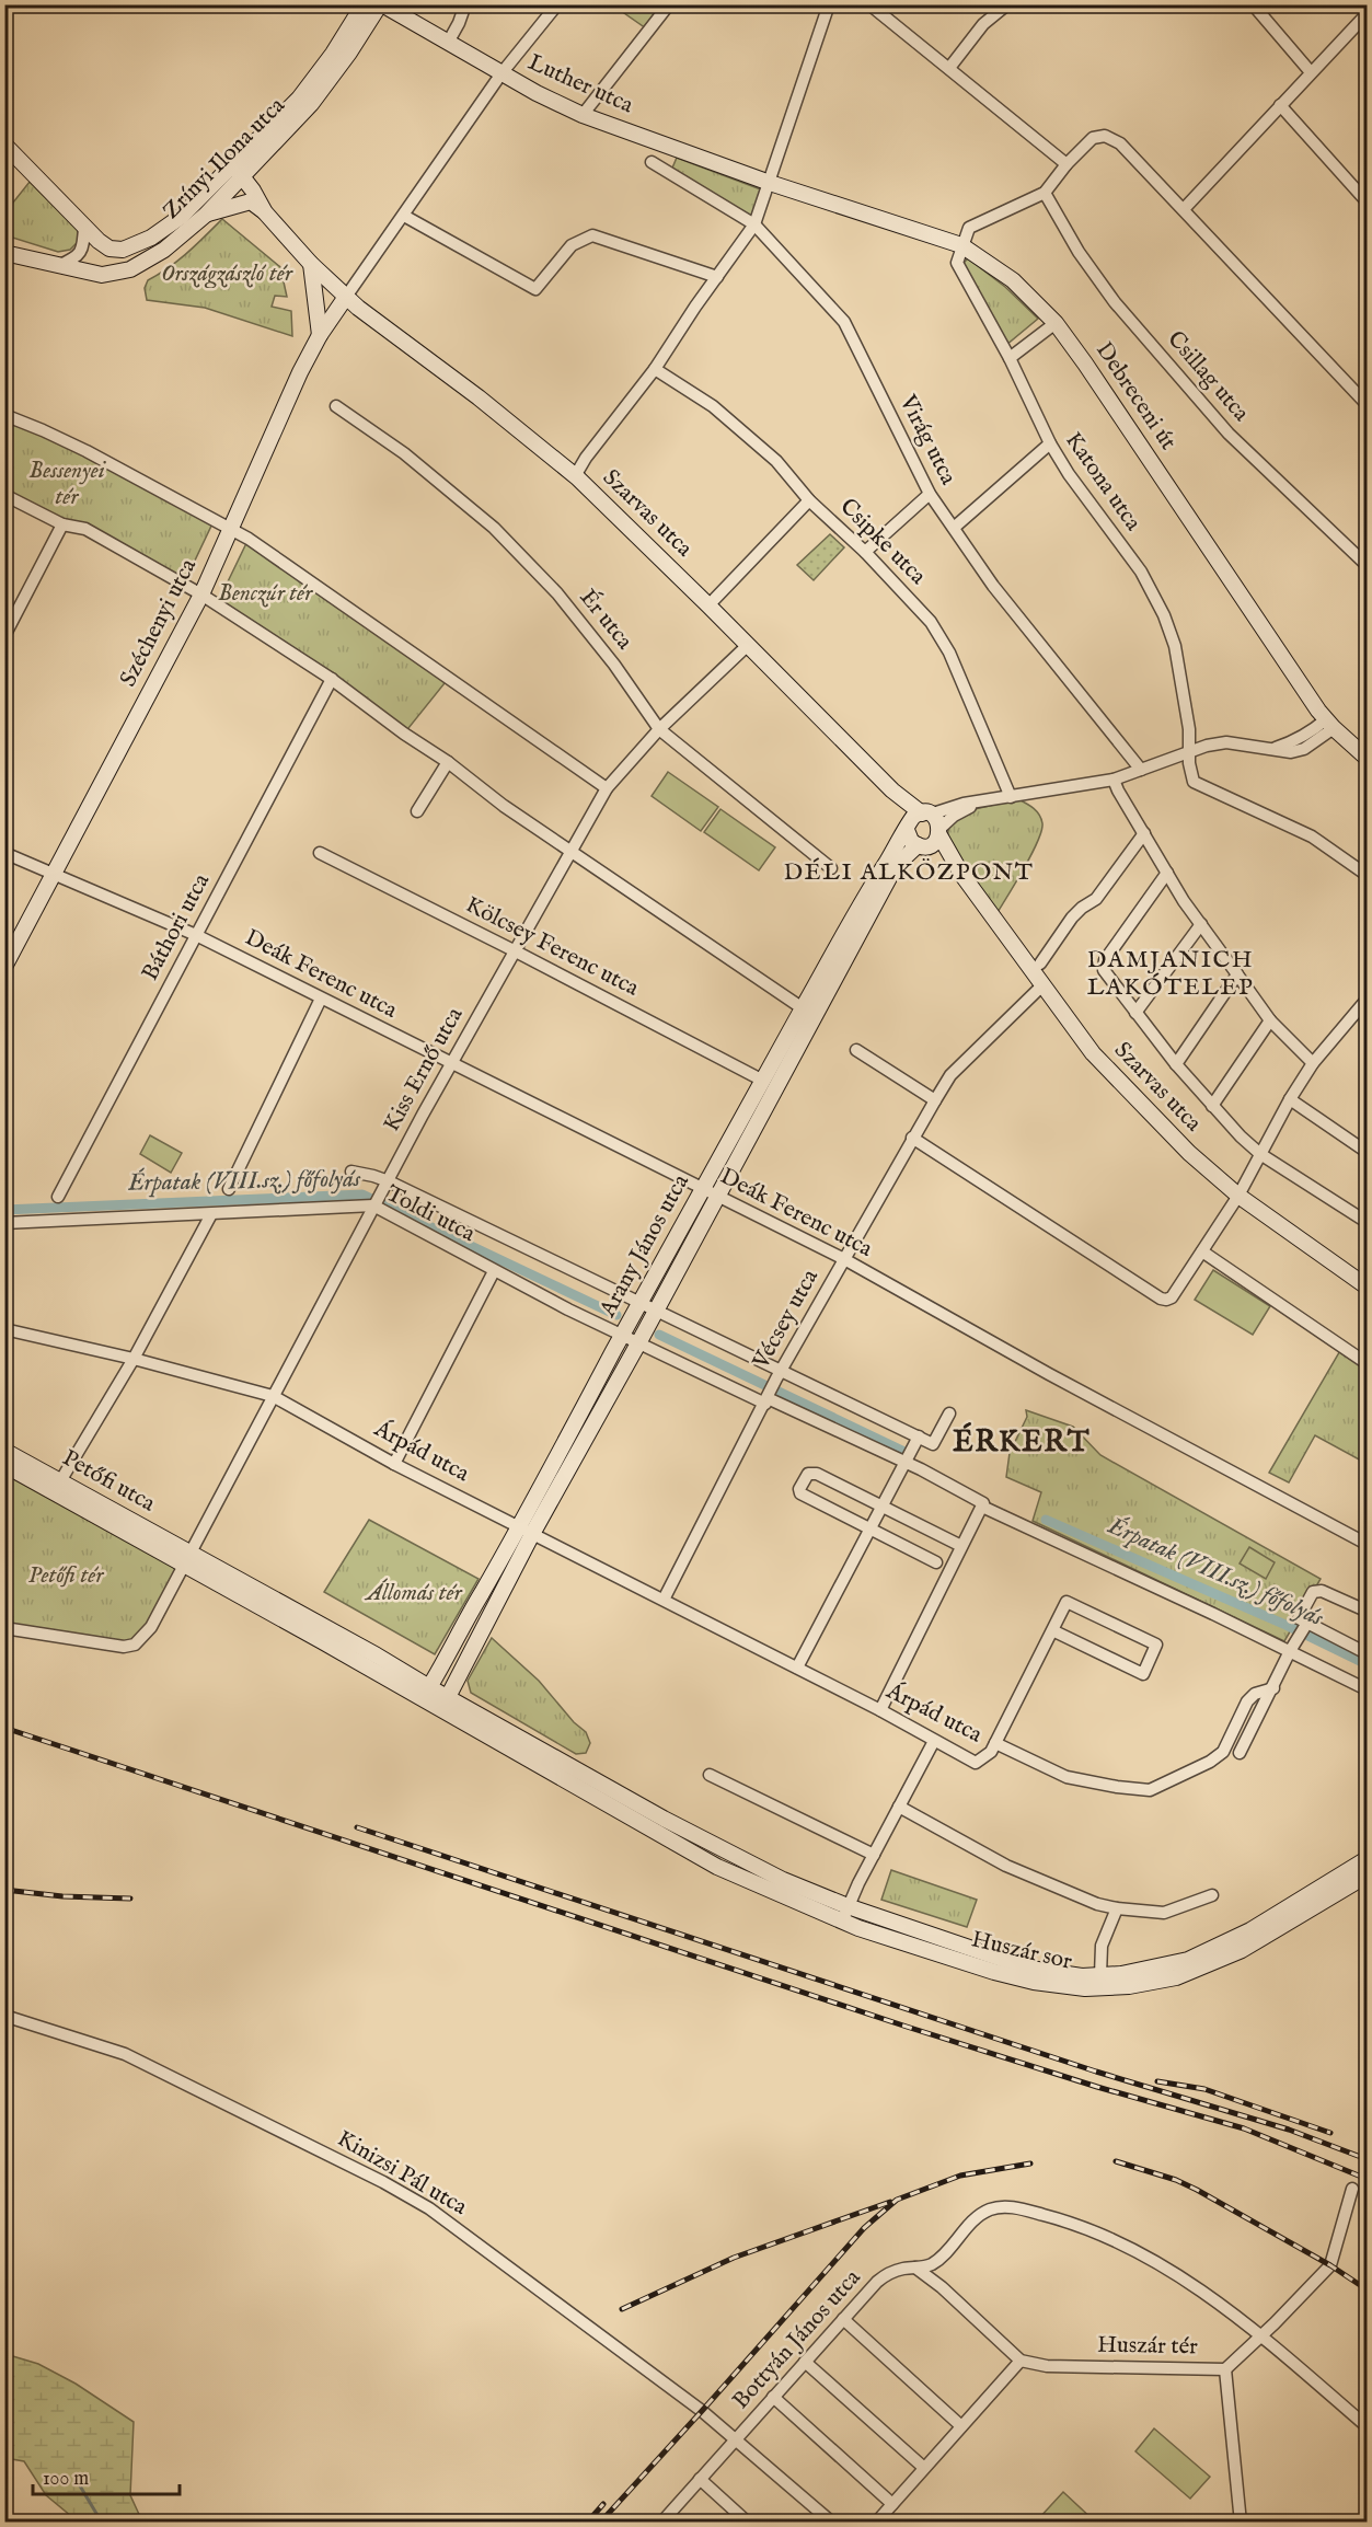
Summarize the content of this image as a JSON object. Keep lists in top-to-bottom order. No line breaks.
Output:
{"streets":{"street":["Luther utca","Zrínyi Ilona utca","Csillag utca","Debreceni út","Virág utca","Katona utca","Szarvas utca","Csipke utca","Ér utca","Széchenyi utca","Báthori utca","Kölcsey Ferenc utca","Deák Ferenc utca","Kiss Ernő utca","Toldi utca","Arany János utca","Vécsey utca","Árpád utca","Petőfi utca","Huszár sor","Kinizsi Pál utca","Bottyán János utca","Huszár tér"]},"crossings":[["Luther utca","Zrínyi Ilona utca"],["Luther utca","Debreceni út"],["Debreceni út","Katona utca"],["Szarvas utca","Széchenyi utca"],["Szarvas utca","Kiss Ernő utca"],["Szarvas utca","Arany János utca"],["Szarvas utca","Vécsey utca"],["Ér utca","Kiss Ernő utca"],["Széchenyi utca","Deák Ferenc utca"],["Báthori utca","Deák Ferenc utca"],["Kölcsey Ferenc utca","Kiss Ernő utca"],["Kölcsey Ferenc utca","Arany János utca"],["Deák Ferenc utca","Kiss Ernő utca"],["Deák Ferenc utca","Arany János utca"],["Deák Ferenc utca","Vécsey utca"],["Kiss Ernő utca","Toldi utca"],["Kiss Ernő utca","Árpád utca"],["Kiss Ernő utca","Petőfi utca"],["Toldi utca","Arany János utca"],["Toldi utca","Vécsey utca"],["Arany János utca","Árpád utca"],["Vécsey utca","Árpád utca"],["Kinizsi Pál utca","Bottyán János utca"],["Bottyán János utca","Huszár tér"]],"districts":["DÉLI ALKÖZPONT","DAMJANICH LAKÓTELEP","ÉRKERT"],"water":["Érpatak (VIII.sz.) főfolyás"],"parks":["Országzászló tér","Bessenyei tér","Benczúr tér","Petőfi tér","Állomás tér"],"scale_bar":"100 m"}
